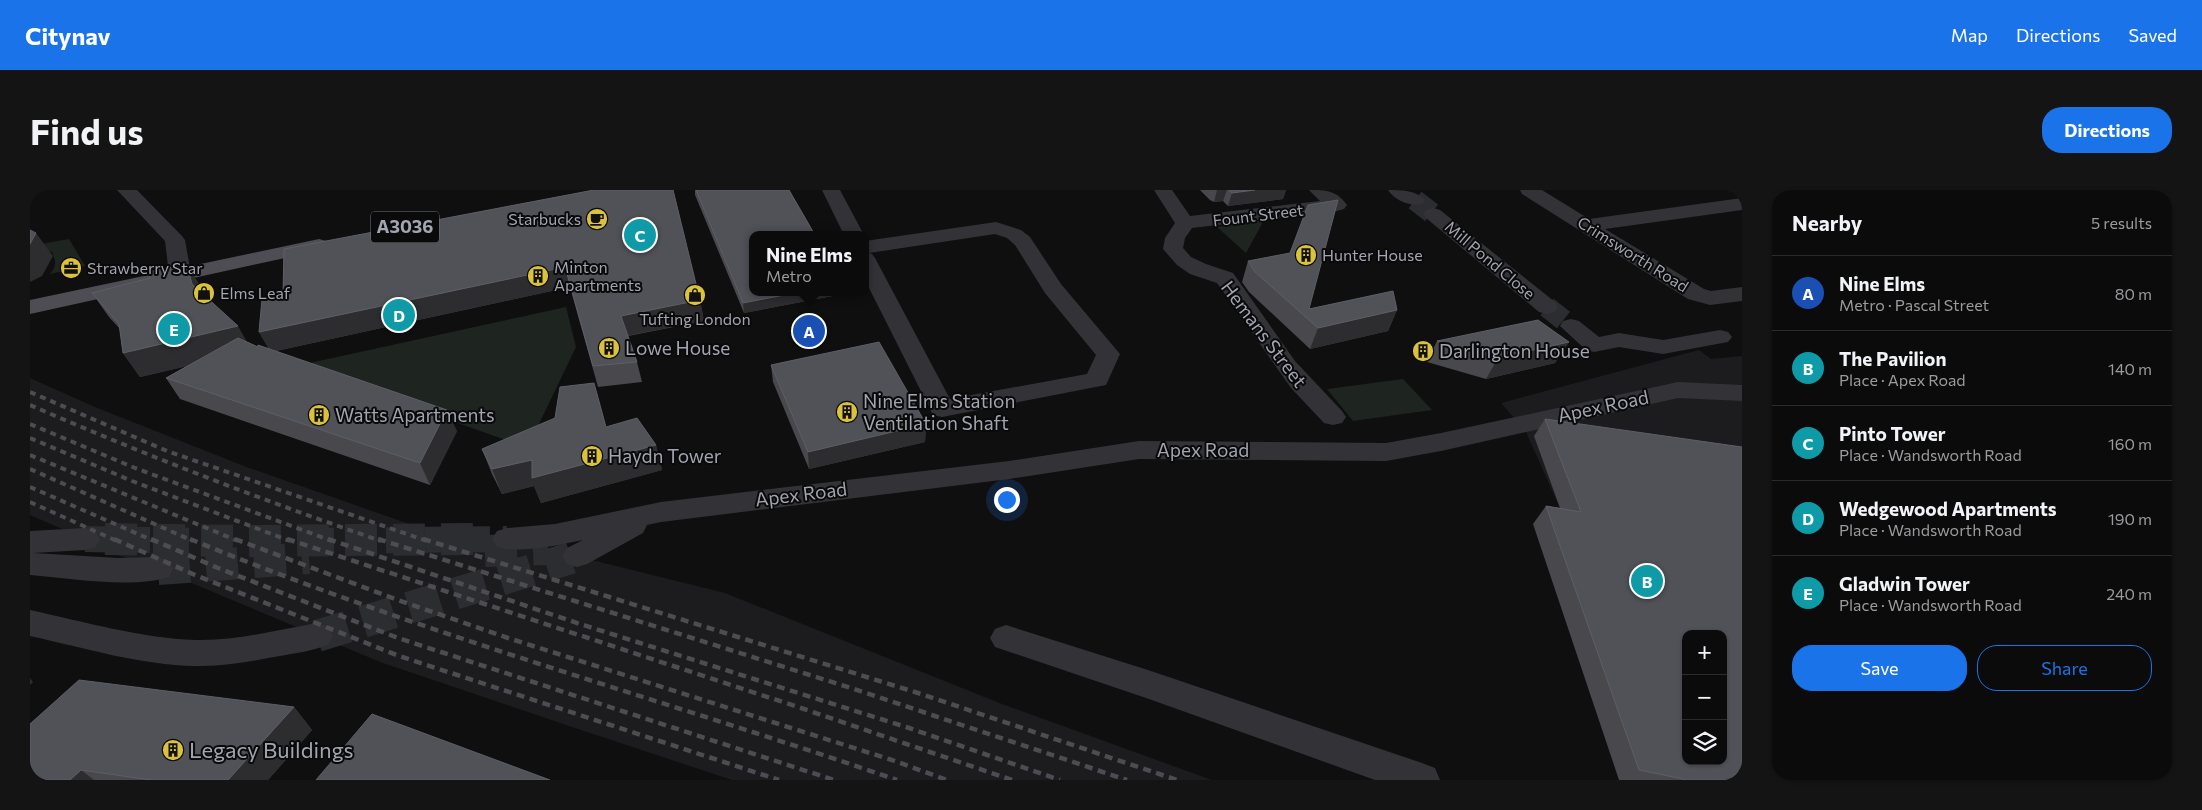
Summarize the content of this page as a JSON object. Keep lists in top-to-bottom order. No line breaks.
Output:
{"streets":{"street":["Fount Street","Crimsworth Road","Mill Pond Close","Hemans Street","Apex Road"]},"crossings":[["Fount Street","Hemans Street"]],"places":{"cafe":["Starbucks"],"building":["Hunter House","Minton Apartments","Lowe House","Darlington House","Nine Elms Station Ventilation Shaft","Watts Apartments","Haydn Tower","Legacy Buildings"],"office":["Strawberry Star"],"shop":["Elms Leaf","Tufting London"]},"page":{"header":"Citynav","nav":["Map","Directions","Saved"],"buttons":["Directions",["Save","Share"]],"title":"Find us","heading":["Nearby","5 results"],"pins":["C","D","E","A","B"],"popup":["Nine Elms","Metro"],"list":[{"mark":"A","name":"Nine Elms","note":"Metro · Pascal Street","value":"80 m"},{"mark":"B","name":"The Pavilion","note":"Place · Apex Road","value":"140 m"},{"mark":"C","name":"Pinto Tower","note":"Place · Wandsworth Road","value":"160 m"},{"mark":"D","name":"Wedgewood Apartments","note":"Place · Wandsworth Road","value":"190 m"},{"mark":"E","name":"Gladwin Tower","note":"Place · Wandsworth Road","value":"240 m"}],"map_buttons":["+","−"]}}
